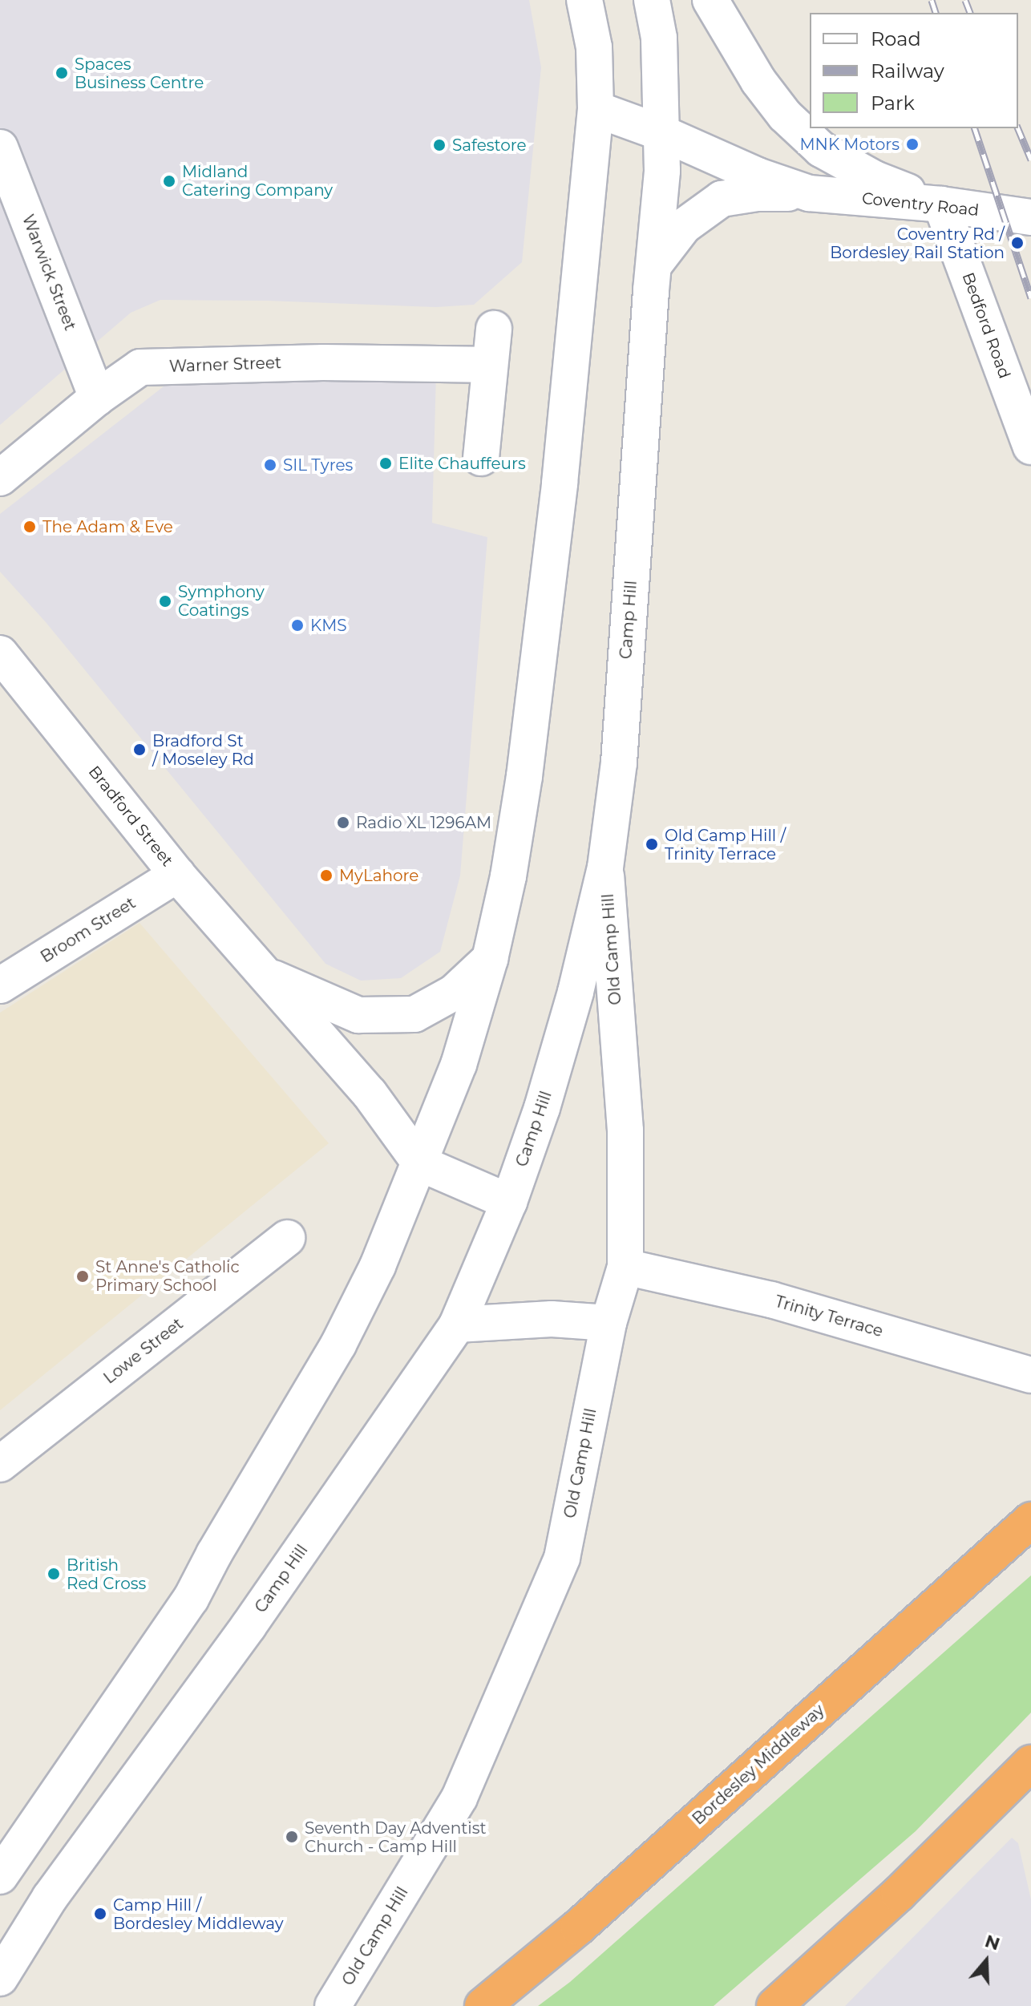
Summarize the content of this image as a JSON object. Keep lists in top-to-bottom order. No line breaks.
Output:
{"streets":{"highway":["Bordesley Middleway"],"main road":["Coventry Road","Warwick Street","Bedford Road","Warner Street","Camp Hill","Bradford Street","Broom Street","Old Camp Hill","Trinity Terrace","Lowe Street"]},"crossings":[["Coventry Road","Bedford Road"],["Coventry Road","Camp Hill"],["Warwick Street","Warner Street"],["Camp Hill","Old Camp Hill"],["Bradford Street","Broom Street"],["Old Camp Hill","Trinity Terrace"]],"places":["Spaces Business Centre","MNK Motors","Safestore","Midland Catering Company","Coventry Rd / Bordesley Rail Station","Elite Chauffeurs","SIL Tyres","The Adam & Eve","Symphony Coatings","KMS","Bradford St / Moseley Rd","Radio XL 1296AM","Old Camp Hill / Trinity Terrace","MyLahore","St Anne's Catholic Primary School","British Red Cross","Seventh Day Adventist Church - Camp Hill","Camp Hill / Bordesley Middleway"],"legend":["Road","Railway","Park"],"north":"top"}
